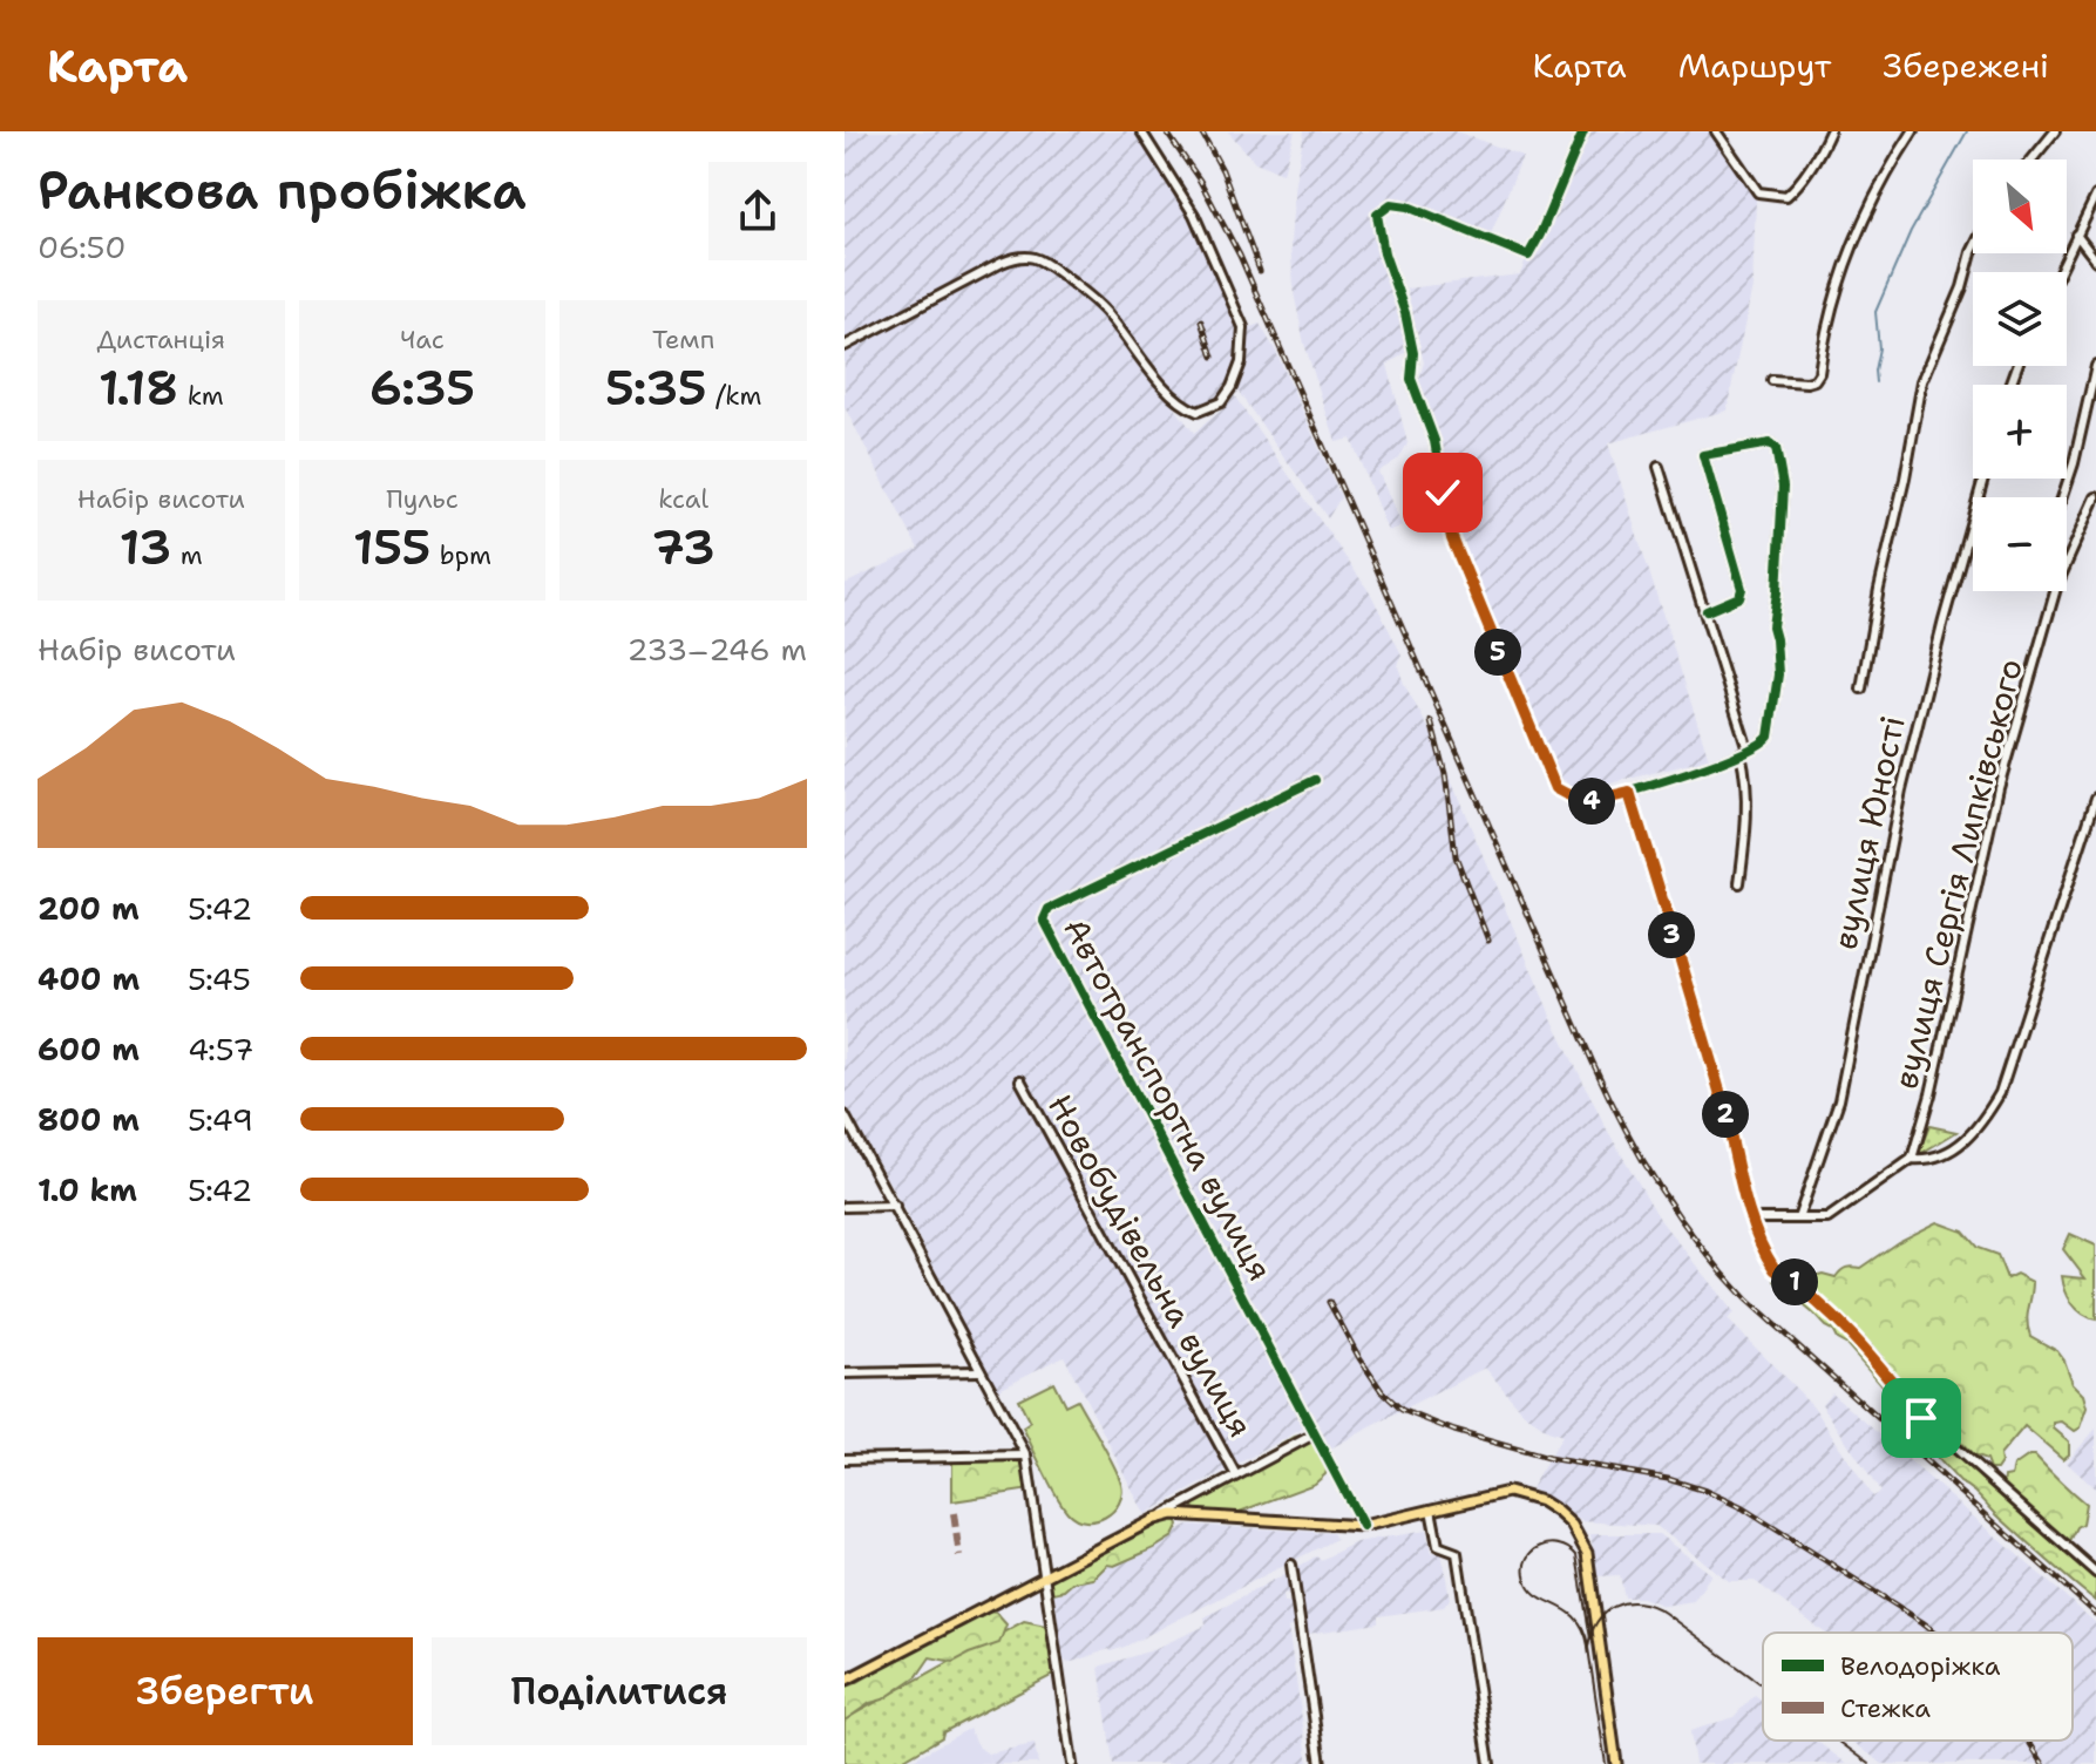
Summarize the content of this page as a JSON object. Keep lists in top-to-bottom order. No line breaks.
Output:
{"streets":{"street":["вулиця Юності","вулиця Сергія Липківського","Автотранспортна вулиця","Новобудівельна вулиця"]},"legend":["Велодоріжка","Стежка"],"north":"bottom right","page":{"header":"Карта","nav":["Карта","Маршрут","Збережені"],"heading":["Ранкова пробіжка","06:50"],"map_buttons":["+","−"],"stats":[["Дистанція","1.18 km"],["Час","6:35"],["Темп","5:35 /km"],["Набір висоти","13 m"],["Пульс","155 bpm"],["kcal","73"]],"chart":["Набір висоти","233–246 m"],"pins":["5","4","3","2","1"],"list":[{"name":"200 m","note":"5:42"},{"name":"400 m","note":"5:45"},{"name":"600 m","note":"4:57"},{"name":"800 m","note":"5:49"},{"name":"1.0 km","note":"5:42"}],"buttons":["Зберегти","Поділитися"]}}
